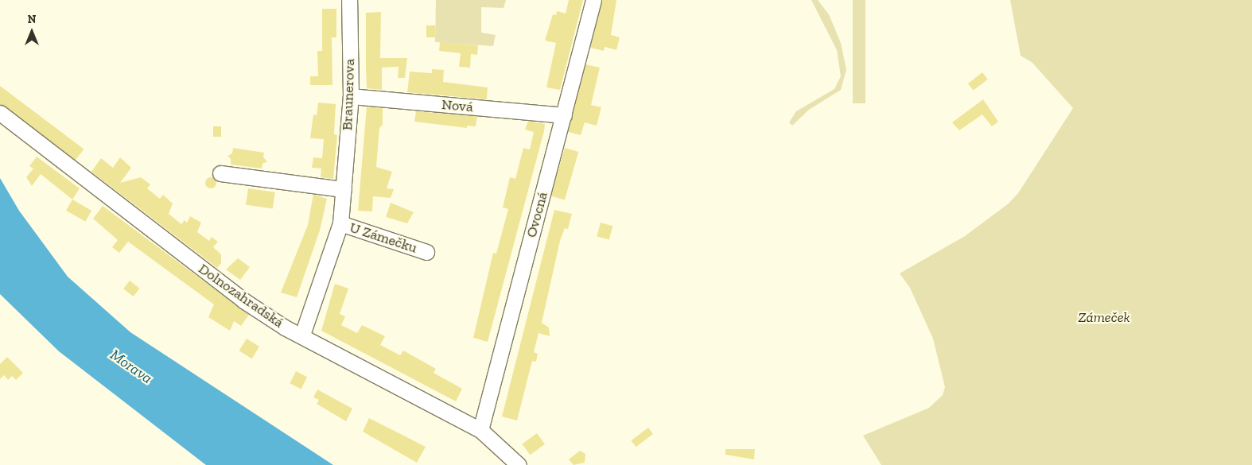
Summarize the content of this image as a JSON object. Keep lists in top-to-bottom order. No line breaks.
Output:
{"streets":{"street":["Braunerova","Nová","Ovocná","U Zámečku","Dolnozahradská"]},"crossings":[["Braunerova","Nová"],["Braunerova","U Zámečku"],["Braunerova","Dolnozahradská"],["Nová","Ovocná"],["Ovocná","Dolnozahradská"]],"water":["Morava"],"parks":["Zámeček"],"north":"top"}
